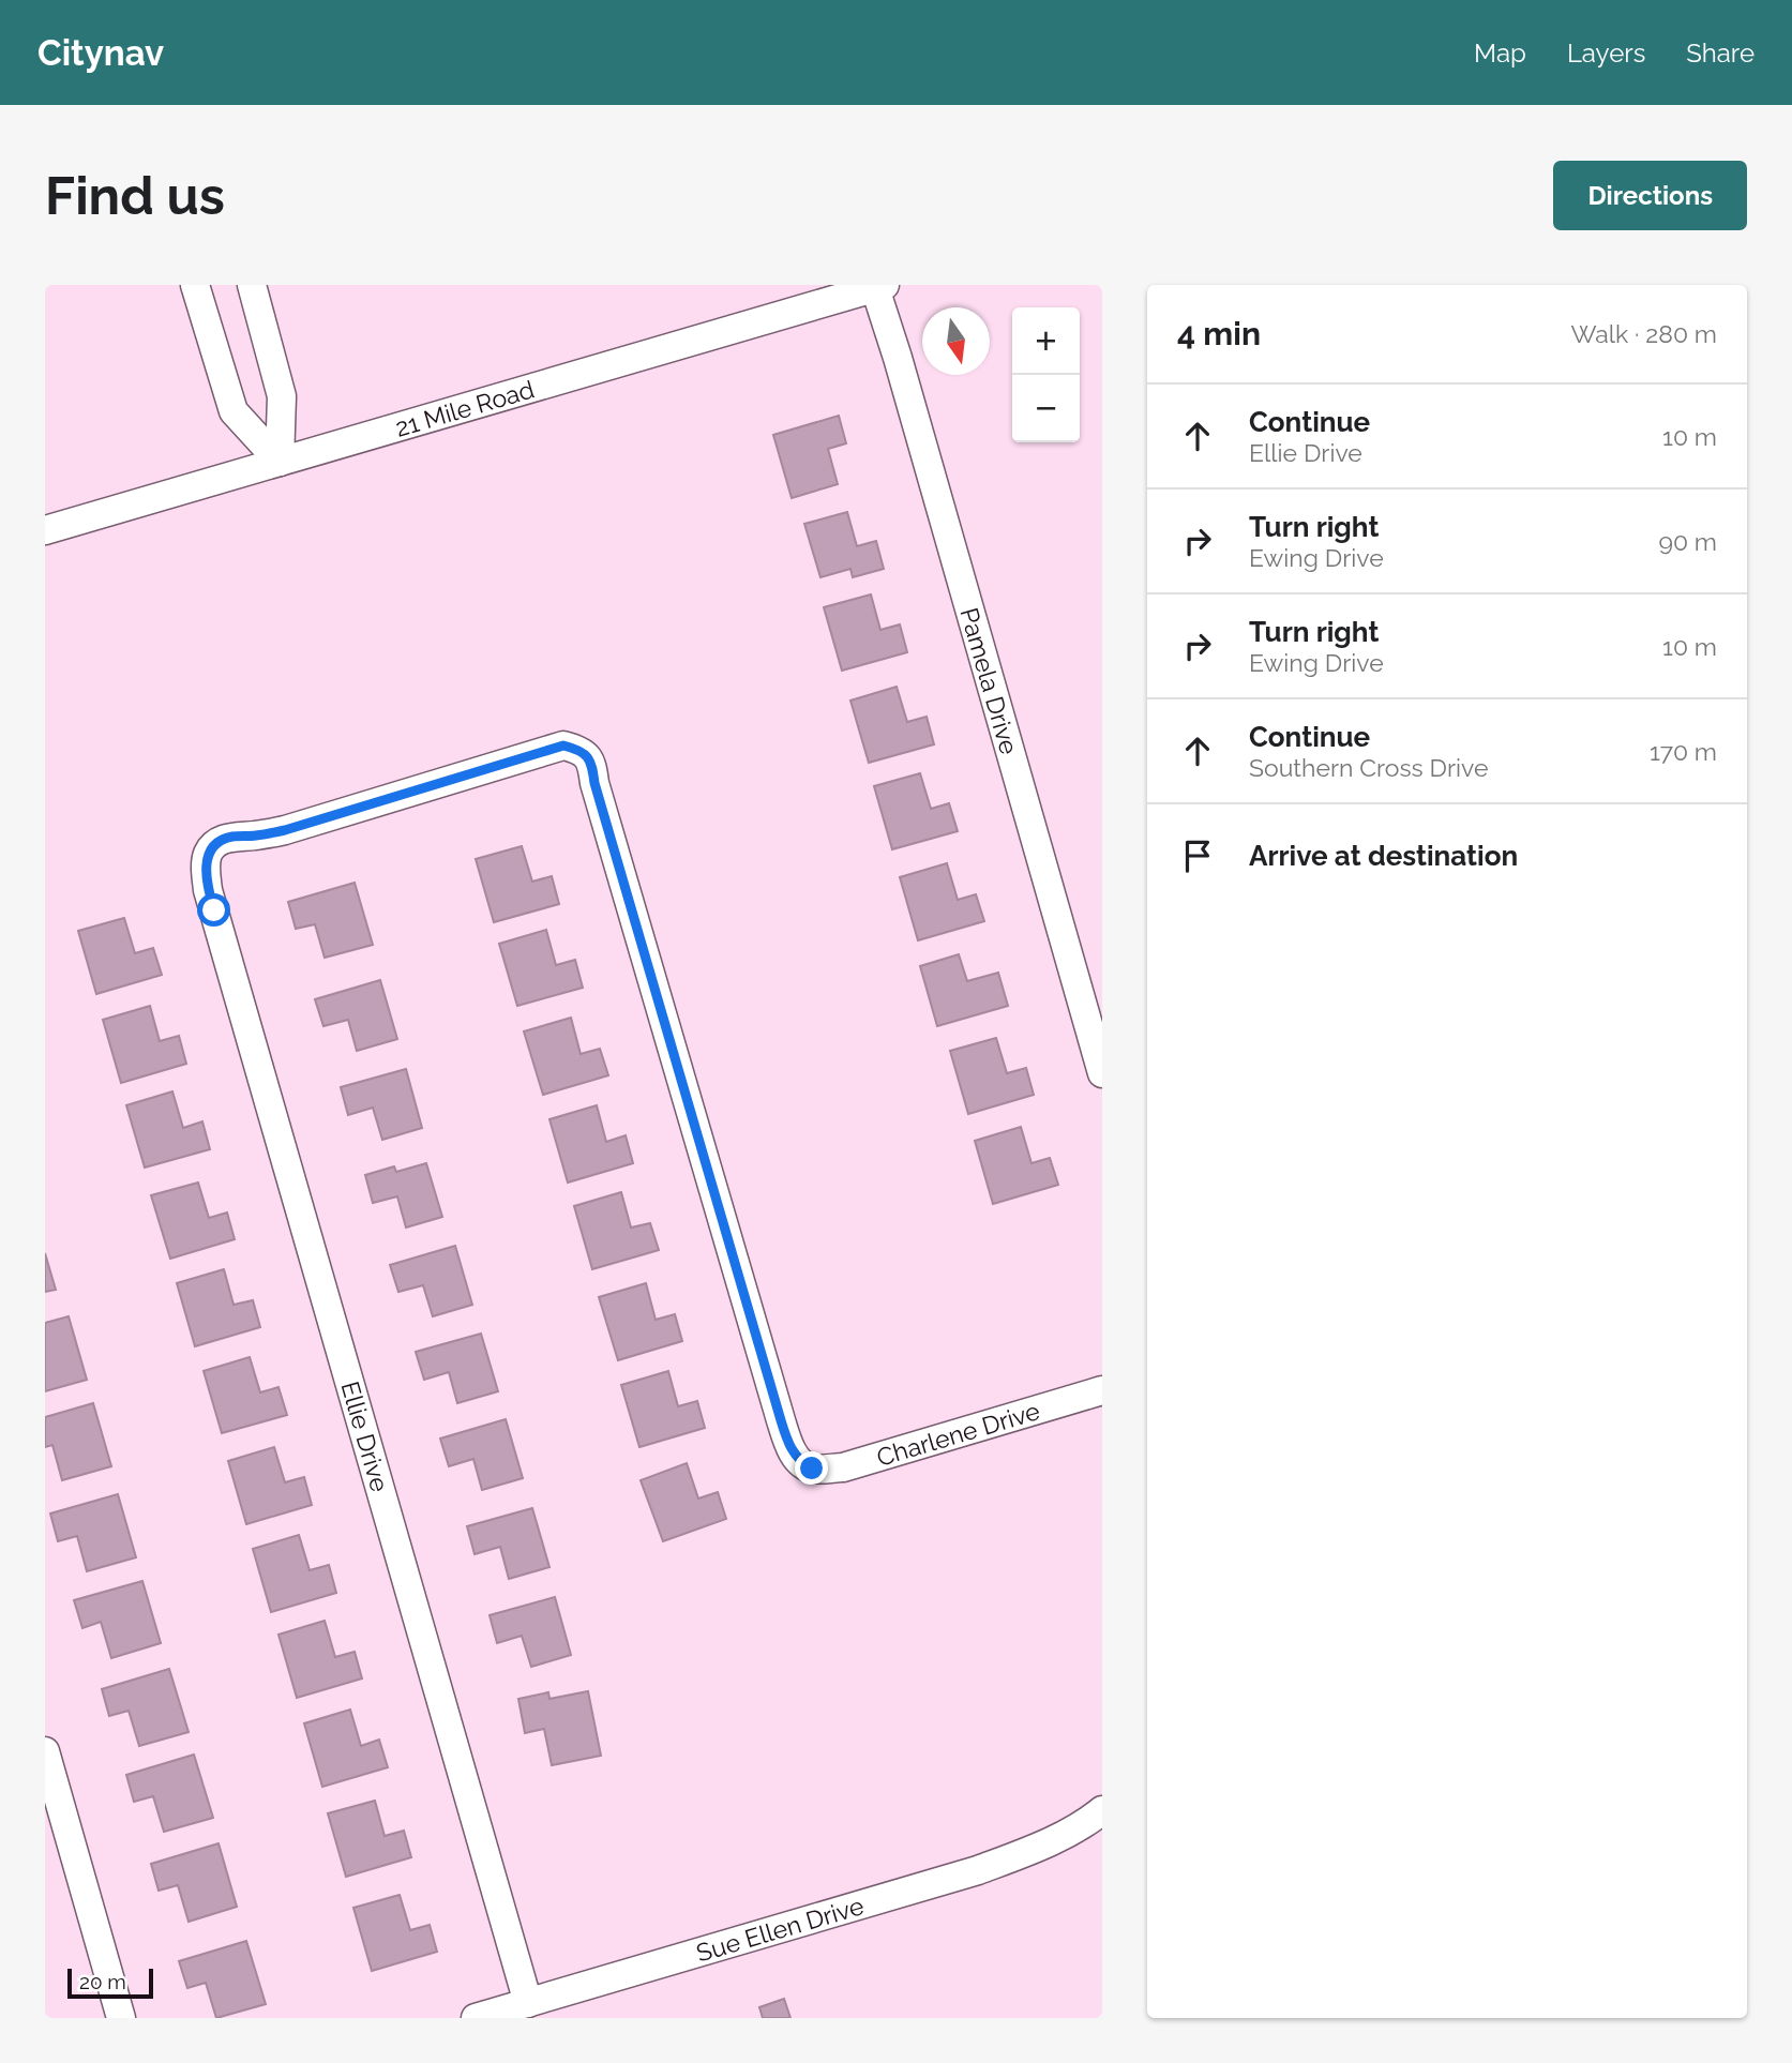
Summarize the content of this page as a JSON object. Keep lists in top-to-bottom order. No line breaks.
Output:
{"streets":{"street":["21 Mile Road","Pamela Drive","Charlene Drive","Ellie Drive","Sue Ellen Drive"]},"crossings":[["21 Mile Road","Pamela Drive"],["Charlene Drive","Ellie Drive"],["Ellie Drive","Sue Ellen Drive"]],"scale_bar":"20 m","north":"bottom","page":{"header":"Citynav","nav":["Map","Layers","Share"],"buttons":"Directions","title":"Find us","heading":["4 min","Walk · 280 m"],"map_buttons":["+","−"],"list":[["Continue","Ellie Drive","10 m"],["Turn right","Ewing Drive","90 m"],["Turn right","Ewing Drive","10 m"],["Continue","Southern Cross Drive","170 m"],"Arrive at destination"],"scale":"20 m"}}
